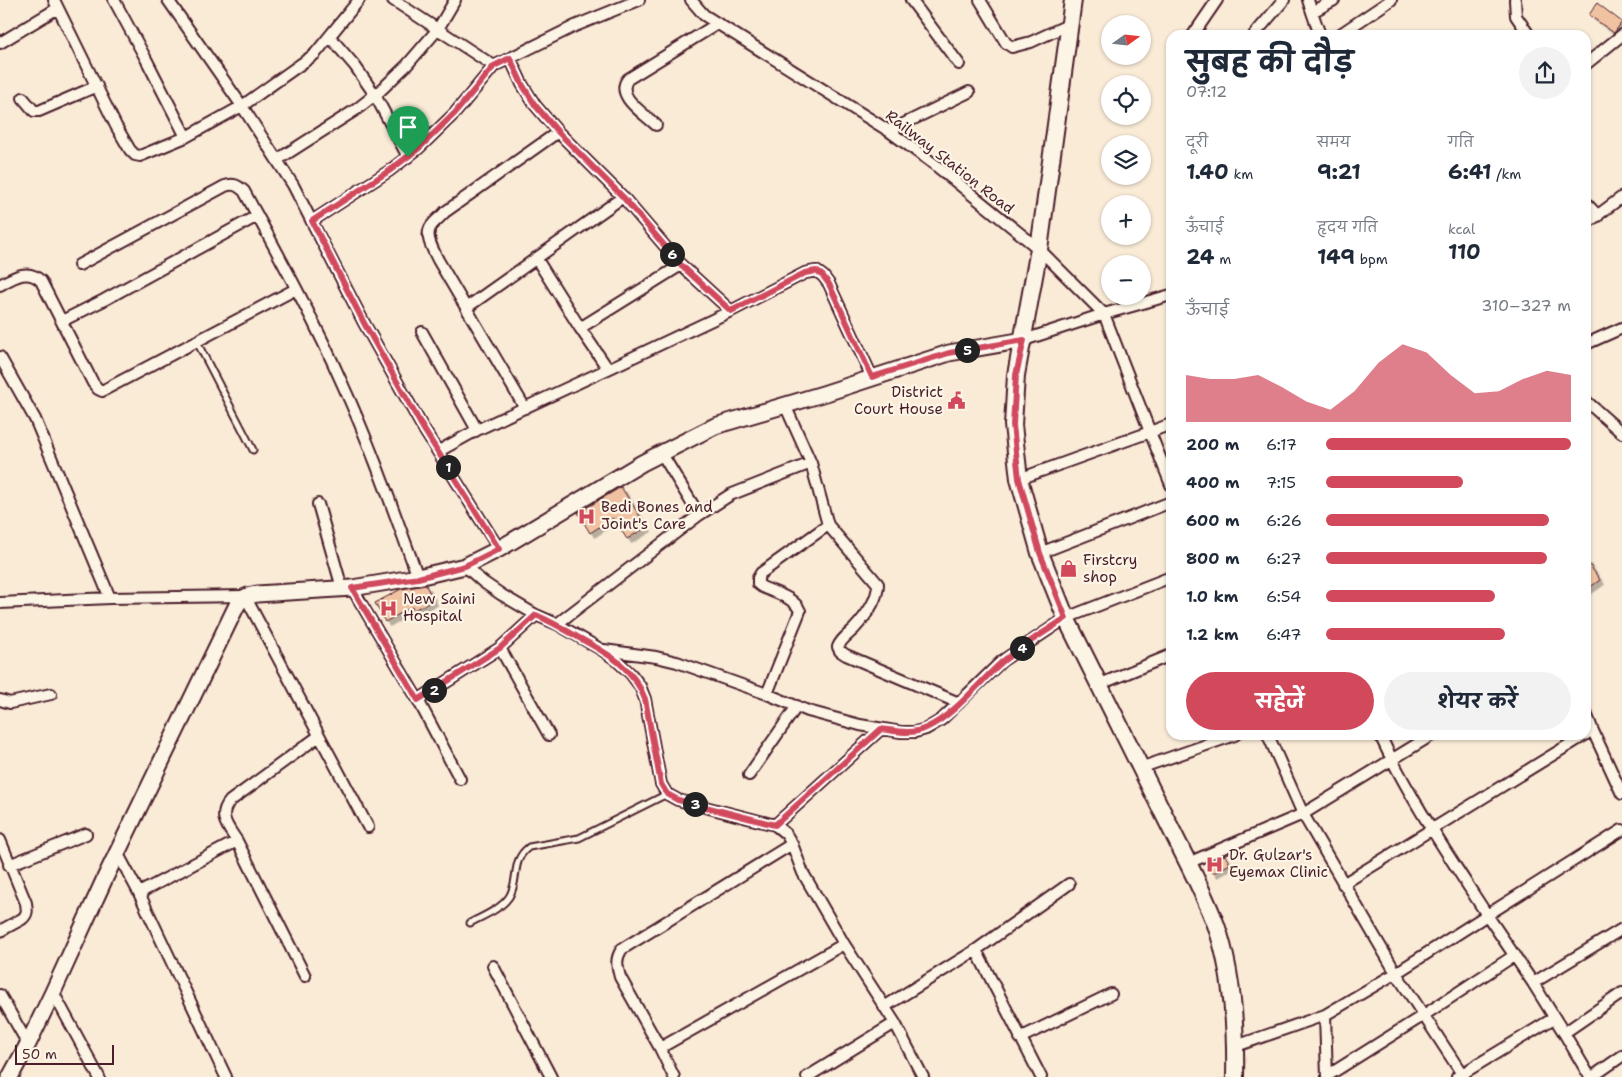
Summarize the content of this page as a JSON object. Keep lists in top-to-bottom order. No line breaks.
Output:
{"streets":{"street":["Railway Station Road"]},"places":{"public building":["District Court House"],"hospital":["Bedi Bones and Joint's Care","New Saini Hospital","Dr. Gulzar's Eyemax Clinic"],"shop":["Firstcry shop"]},"scale_bar":"50 m","north":"right","page":{"map_buttons":["+","−"],"heading":["सुबह की दौड़","07:12"],"stats":[["दूरी","1.40 km"],["समय","9:21"],["गति","6:41 /km"],["ऊँचाई","24 m"],["हृदय गति","149 bpm"],["kcal","110"]],"pins":["6","5","1","4","2","3"],"chart":["ऊँचाई","310–327 m"],"list":[{"name":"200 m","note":"6:17"},{"name":"400 m","note":"7:15"},{"name":"600 m","note":"6:26"},{"name":"800 m","note":"6:27"},{"name":"1.0 km","note":"6:54"},{"name":"1.2 km","note":"6:47"}],"buttons":["सहेजें","शेयर करें"],"scale":"50 m"}}
